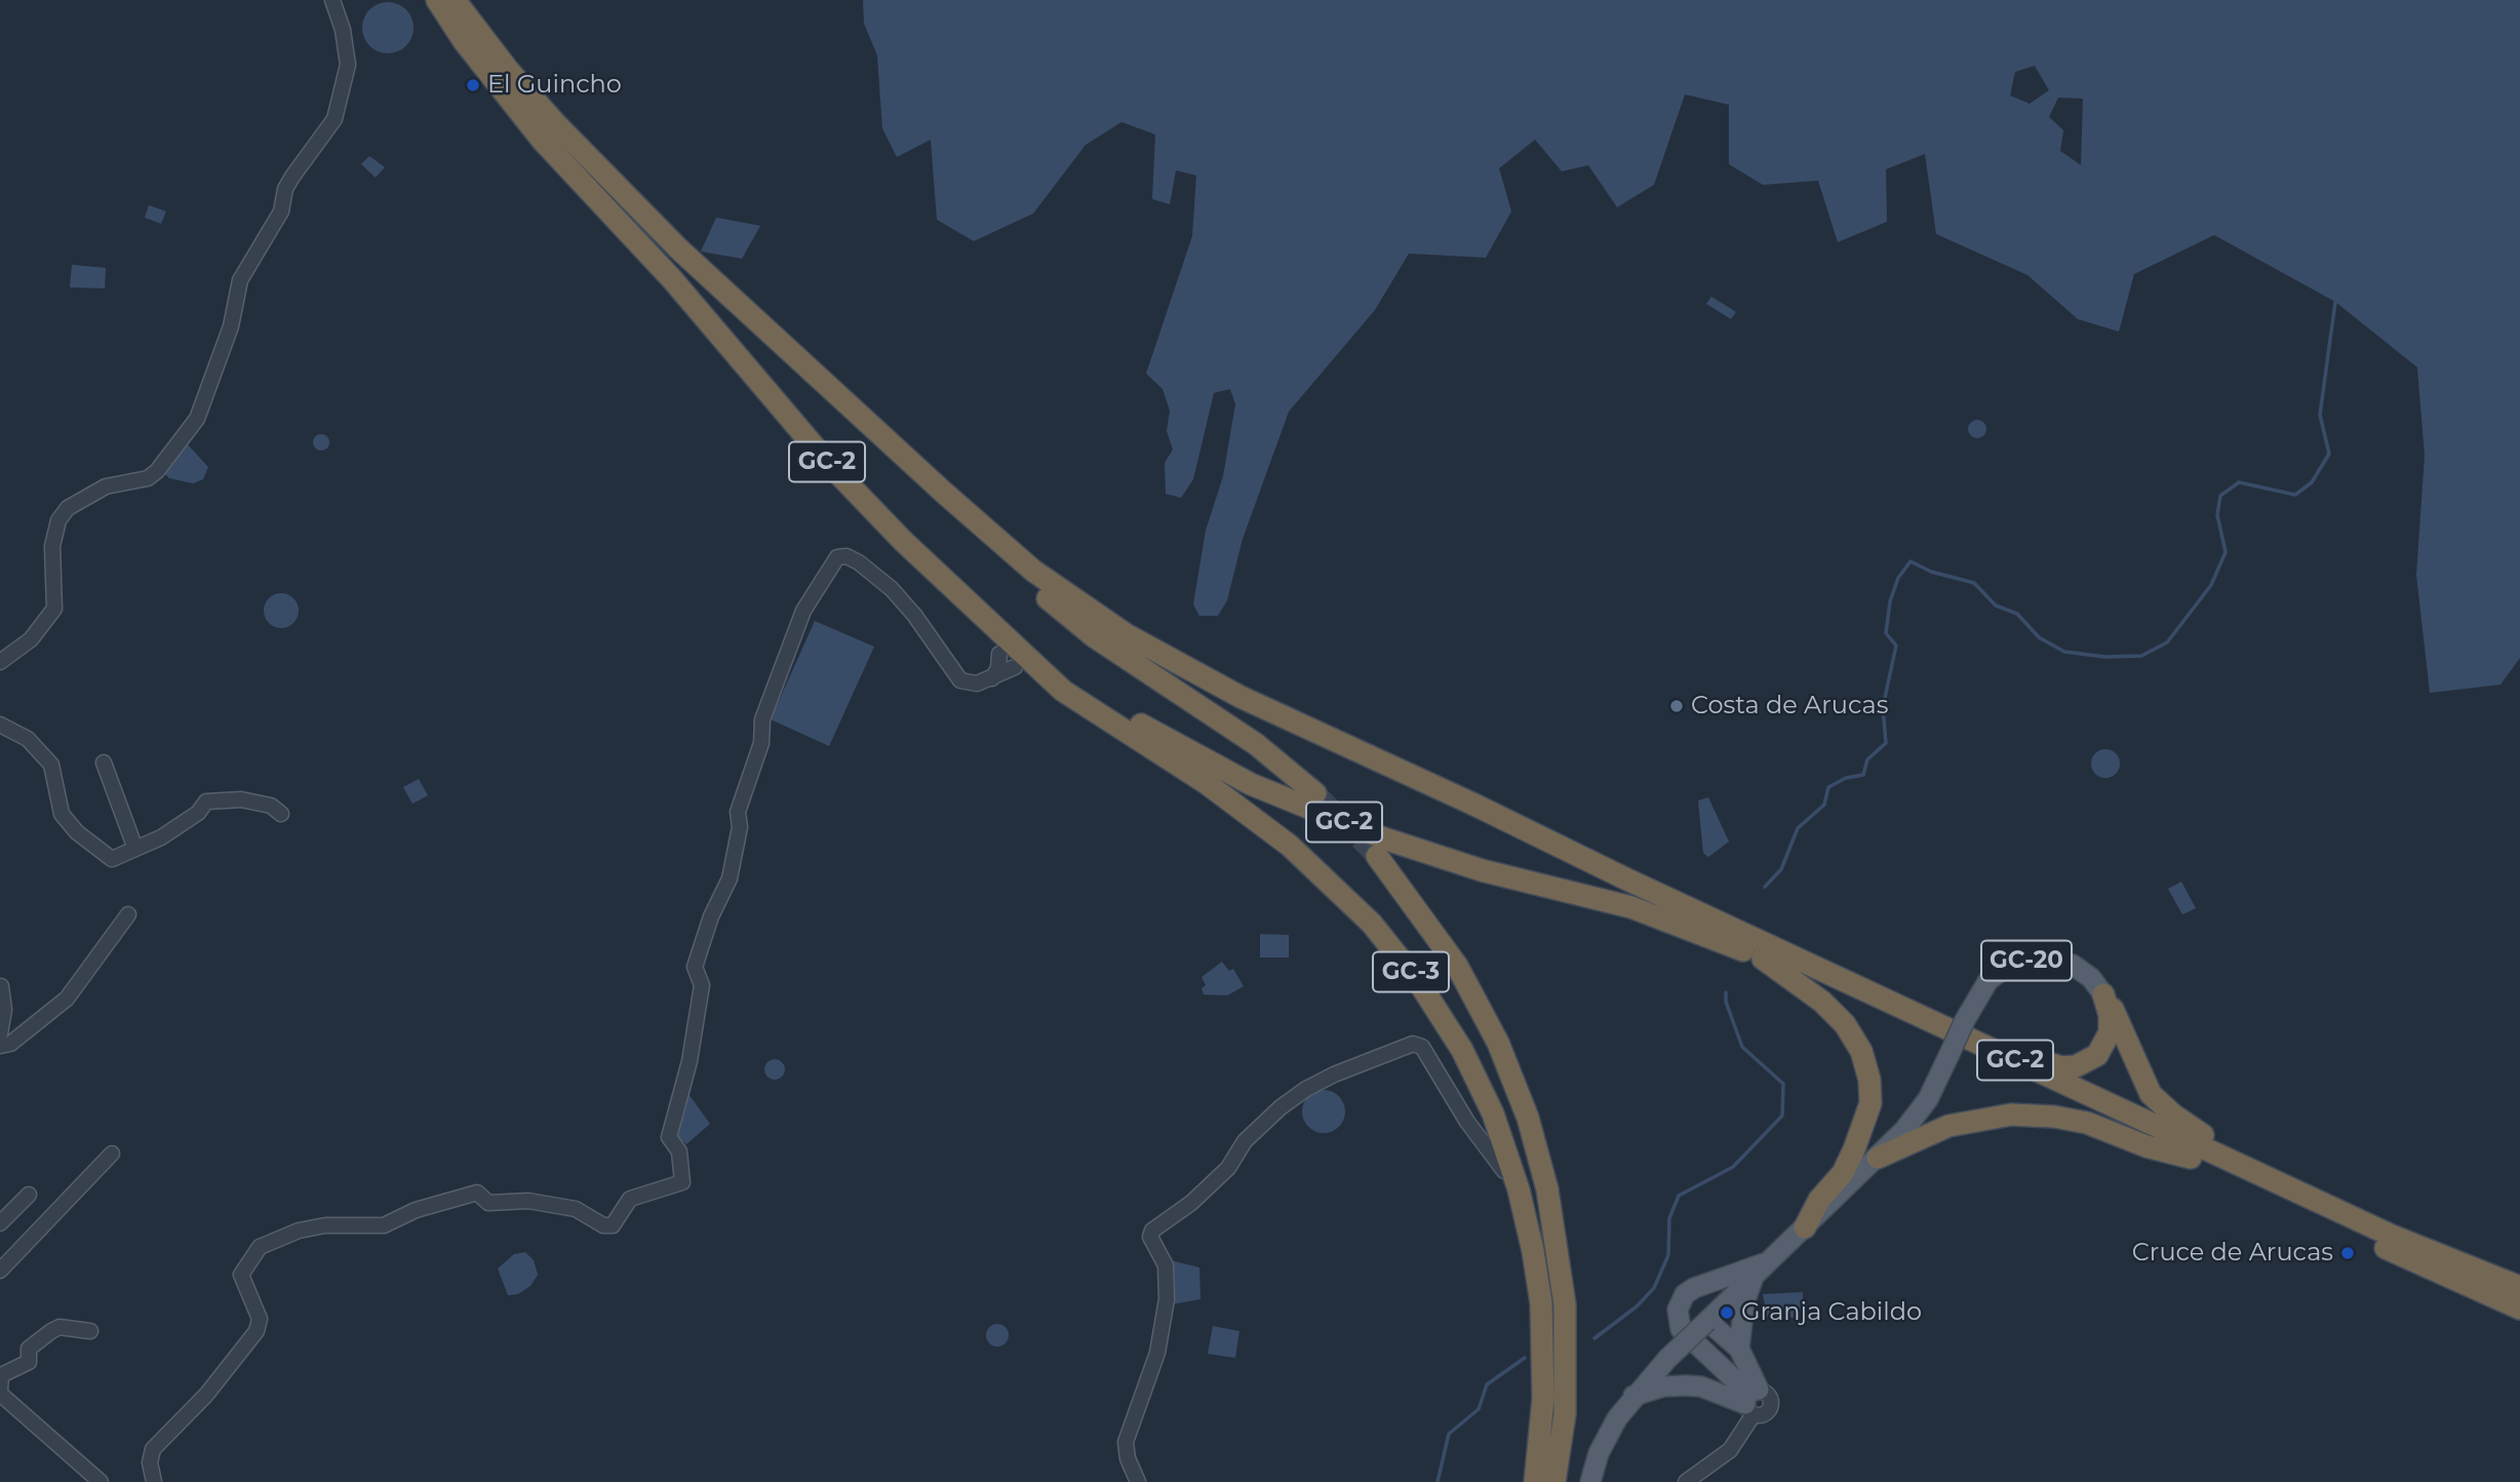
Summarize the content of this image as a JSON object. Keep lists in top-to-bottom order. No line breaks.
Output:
{"streets":{"highway":["GC-2","GC-3"],"main road":["GC-20"]},"crossings":[["GC-2","GC-3"]],"places":["El Guincho","Costa de Arucas","Cruce de Arucas","Granja Cabildo"]}
